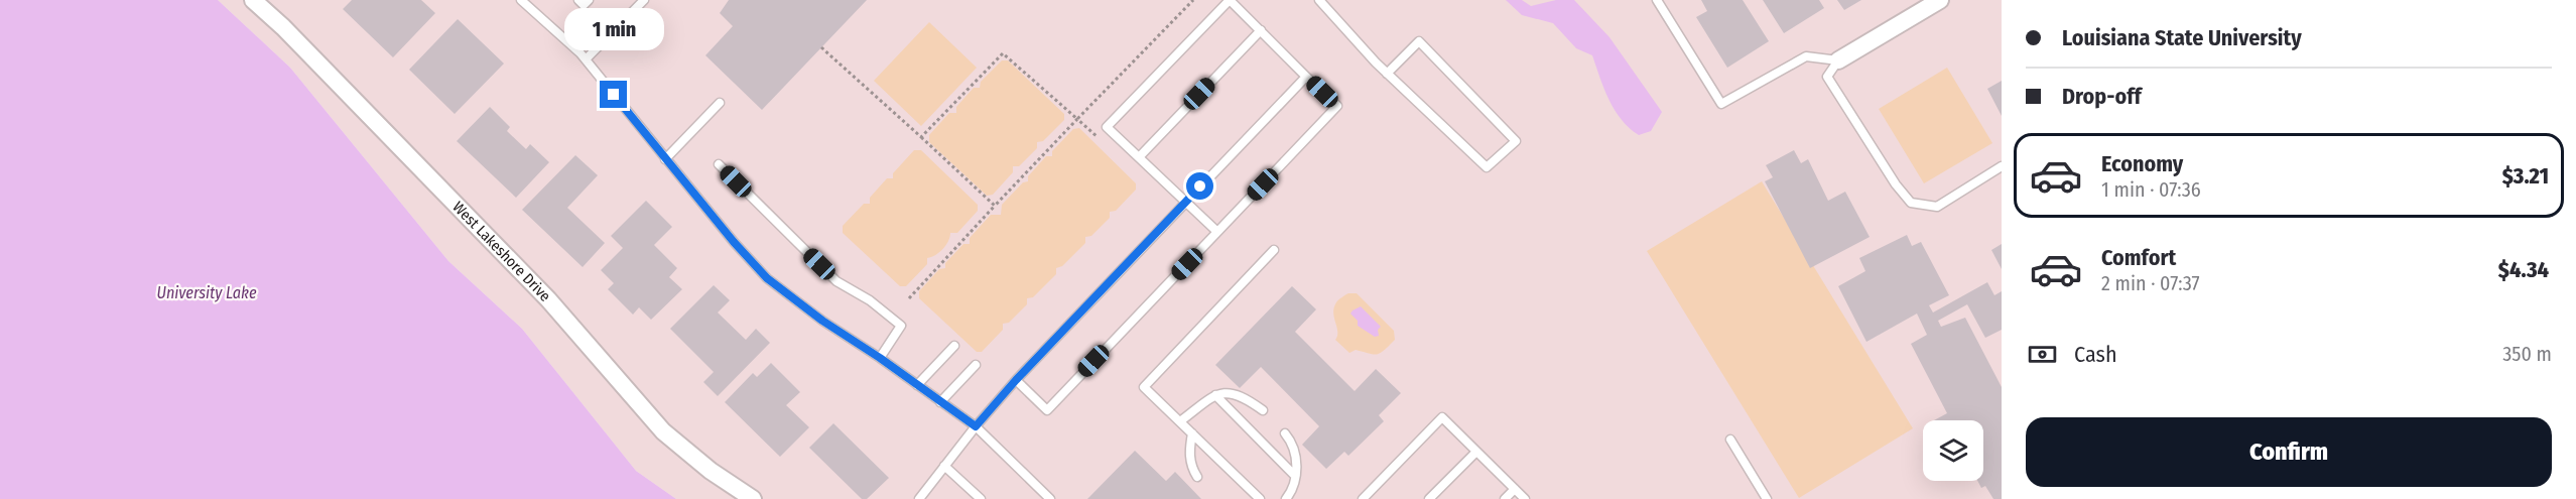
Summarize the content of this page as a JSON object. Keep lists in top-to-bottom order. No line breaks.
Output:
{"streets":{"street":["West Lakeshore Drive"]},"water":["University Lake"],"page":{"banner":["Louisiana State University","Drop-off"],"bubble":"1 min","list":[{"name":"Economy","note":"1 min · 07:36","value":"$3.21"},{"name":"Comfort","note":"2 min · 07:37","value":"$4.34"}],"pay":["Cash","350 m"],"buttons":"Confirm"}}
